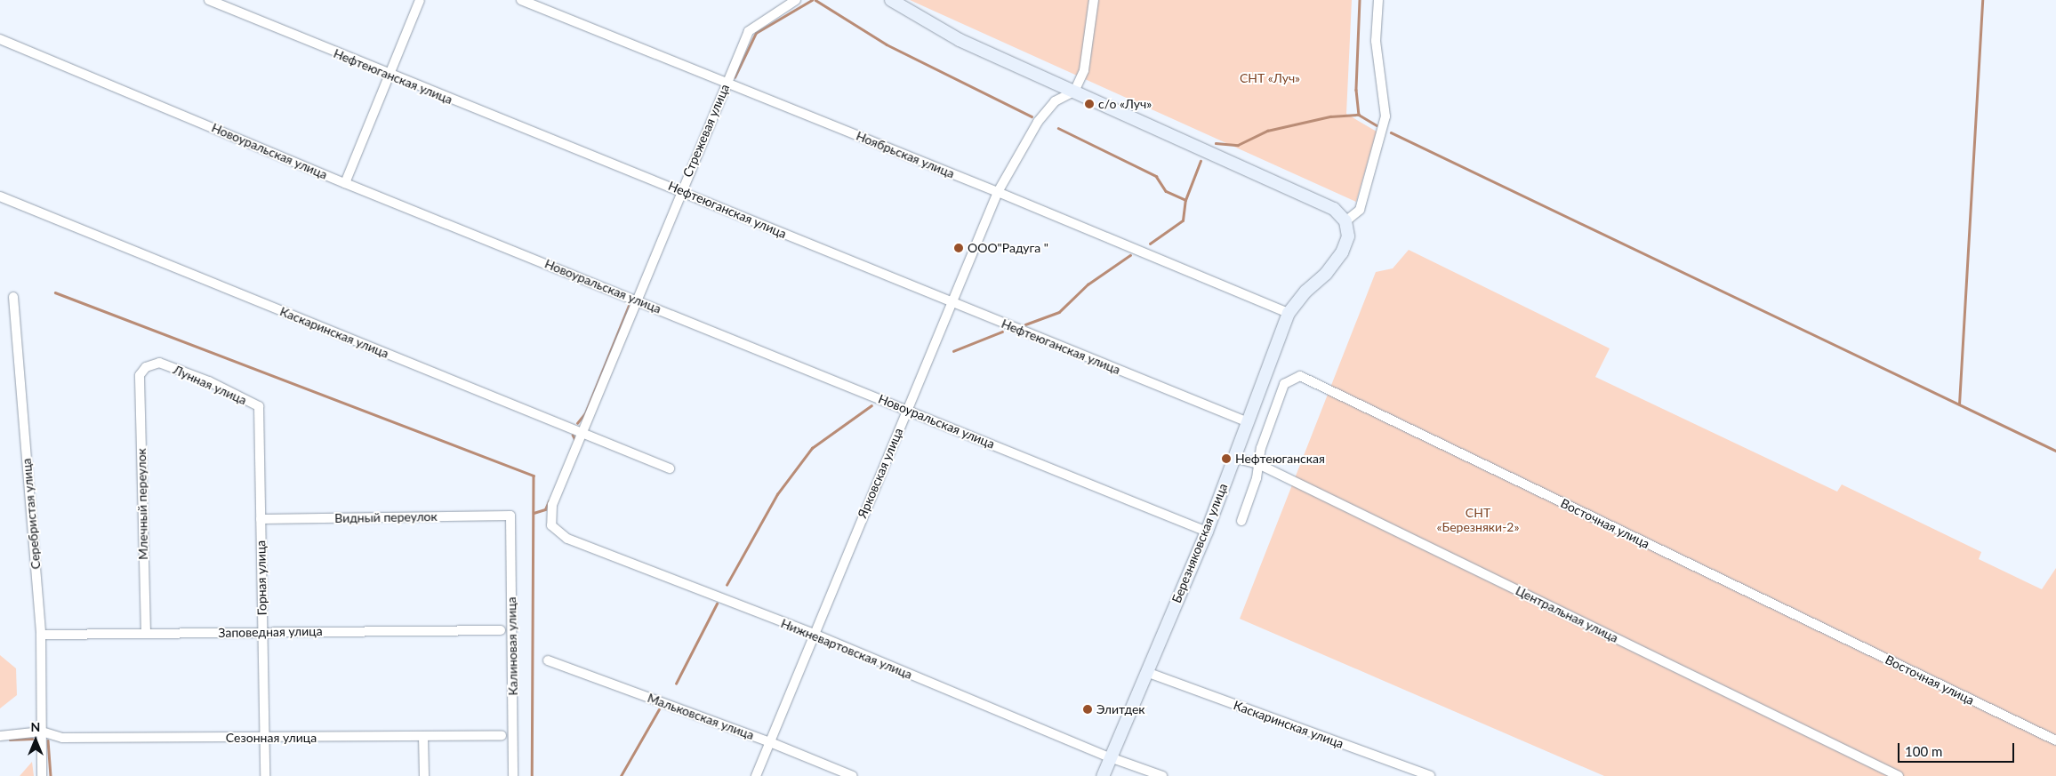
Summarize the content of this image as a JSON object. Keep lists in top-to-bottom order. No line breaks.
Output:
{"streets":{"street":["Нефтеюганская улица","Стрежевая улица","Новоуральская улица","Ноябрьская улица","Каскаринская улица","Лунная улица","Ярковская улица","Млечный переулок","Серебристая улица","Видный переулок","Восточная улица","Березняковская улица","Горная улица","Центральная улица","Заповедная улица","Калиновая улица","Нижневартовская улица","Мальковская улица","Сезонная улица"]},"crossings":[["Нефтеюганская улица","Стрежевая улица"],["Нефтеюганская улица","Ярковская улица"],["Нефтеюганская улица","Березняковская улица"],["Стрежевая улица","Новоуральская улица"],["Стрежевая улица","Ноябрьская улица"],["Стрежевая улица","Каскаринская улица"],["Стрежевая улица","Нижневартовская улица"],["Новоуральская улица","Ярковская улица"],["Новоуральская улица","Березняковская улица"],["Ноябрьская улица","Ярковская улица"],["Ноябрьская улица","Березняковская улица"],["Каскаринская улица","Березняковская улица"],["Лунная улица","Млечный переулок"],["Лунная улица","Горная улица"],["Ярковская улица","Нижневартовская улица"],["Ярковская улица","Мальковская улица"],["Млечный переулок","Заповедная улица"],["Серебристая улица","Заповедная улица"],["Серебристая улица","Сезонная улица"],["Видный переулок","Горная улица"],["Видный переулок","Калиновая улица"],["Восточная улица","Центральная улица"],["Березняковская улица","Центральная улица"],["Березняковская улица","Нижневартовская улица"],["Горная улица","Заповедная улица"],["Горная улица","Сезонная улица"]],"parks":["СНТ «Луч»","СНТ «Березняки-2»"],"places":["с/о «Луч»","ООО\"Радуга \"","Нефтеюганская","Элитдек"],"scale_bar":"100 m","north":"top"}
